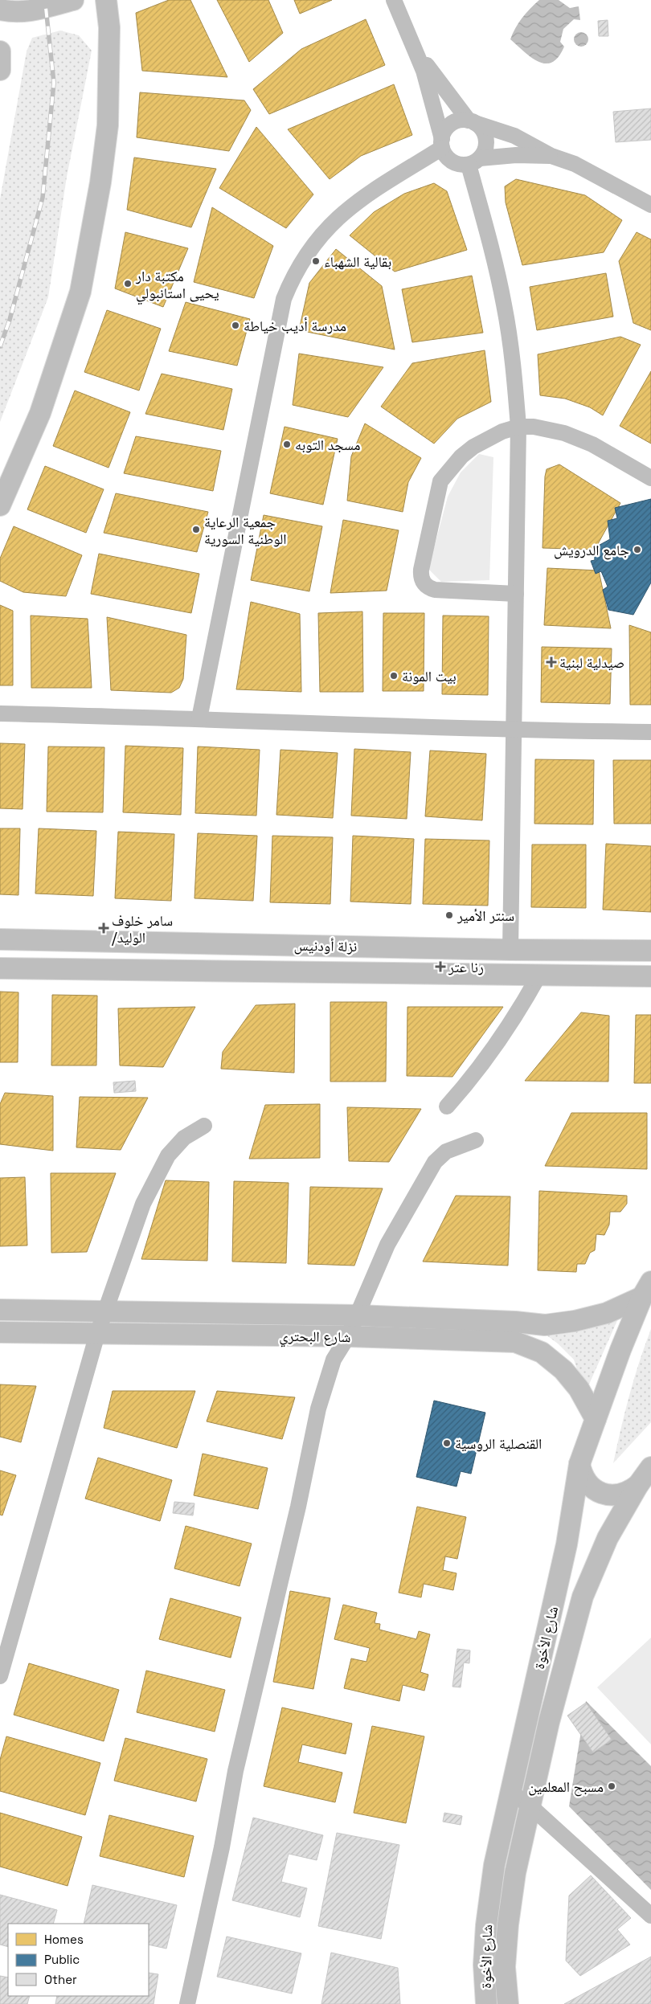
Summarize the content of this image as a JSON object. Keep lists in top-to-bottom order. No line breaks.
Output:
{"streets":{"main road":["نزلة أودنيس","شارع البحتري","شارع الأخوة"]},"crossings":[["شارع البحتري","شارع الأخوة"]],"places":{"other":["بقالية الشهباء","مكتبة دار يحيى استانبولي","مدرسة أديب خياطة","مسجد التوبه","جمعية الرعاية الوطنية السورية","جامع الدرويش","بيت المونة","سنتر الأمير","القنصلية الروسية","مسبح المعلمين"],"health":["صيدلية لبنية","سامر خلوف /الوليد","رنا عتر"]},"legend":["Homes","Public","Other"]}
